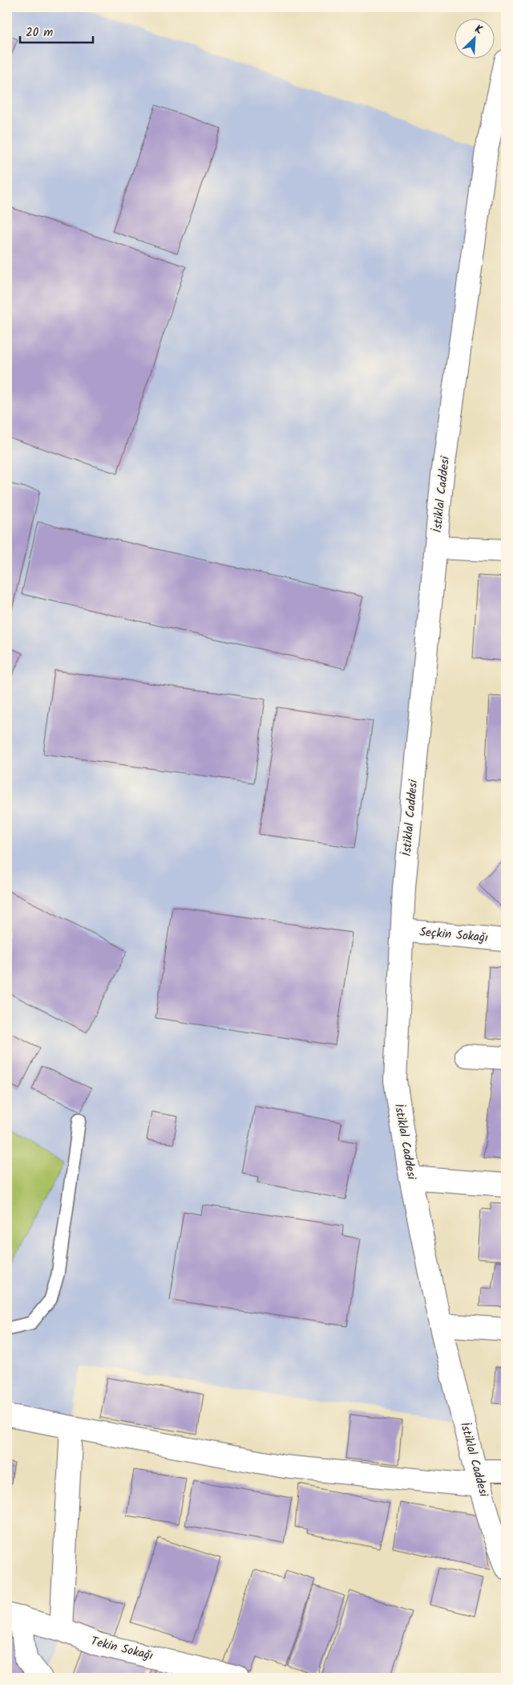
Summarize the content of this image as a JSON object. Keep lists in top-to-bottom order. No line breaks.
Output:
{"streets":{"street":["İstiklal Caddesi","Seçkin Sokağı","Tekin Sokağı"]},"crossings":[["İstiklal Caddesi","Seçkin Sokağı"]],"scale_bar":"20 m","north":"top right"}
